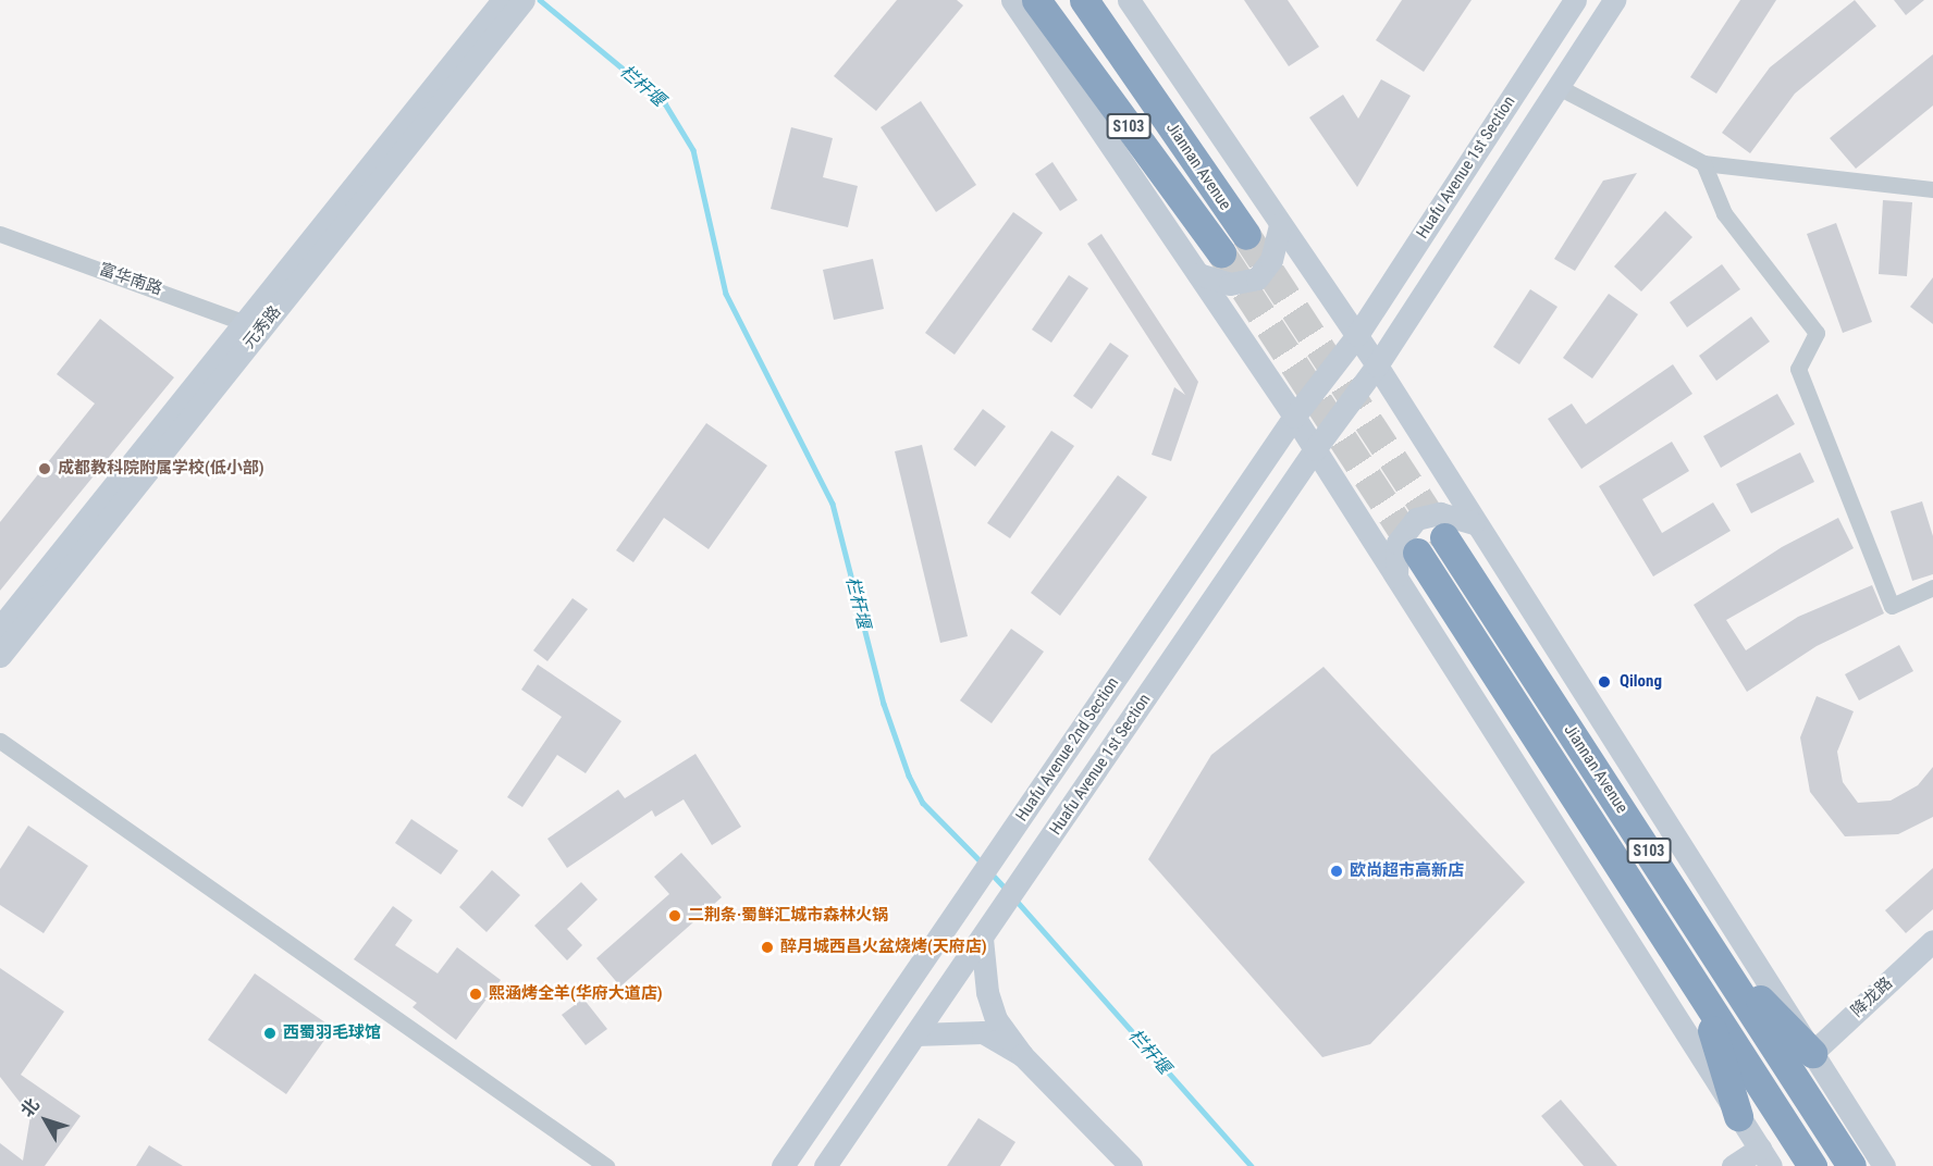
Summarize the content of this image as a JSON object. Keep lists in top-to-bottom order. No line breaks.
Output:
{"streets":{"highway":["S103","Jiannan Avenue"],"main road":["Huafu Avenue 1st Section","元秀路","Huafu Avenue 2nd Section","降龙路"],"street":["富华南路"]},"crossings":[["Huafu Avenue 1st Section","Huafu Avenue 2nd Section"],["富华南路","元秀路"]],"water":["栏杆堰"],"places":["成都教科院附属学校(低小部)","Qilong","欧尚超市高新店","二荆条·蜀鲜汇城市森林火锅","醉月城西昌火盆烧烤(天府店)","熙涵烤全羊(华府大道店)","西蜀羽毛球馆"],"north":"top left"}
